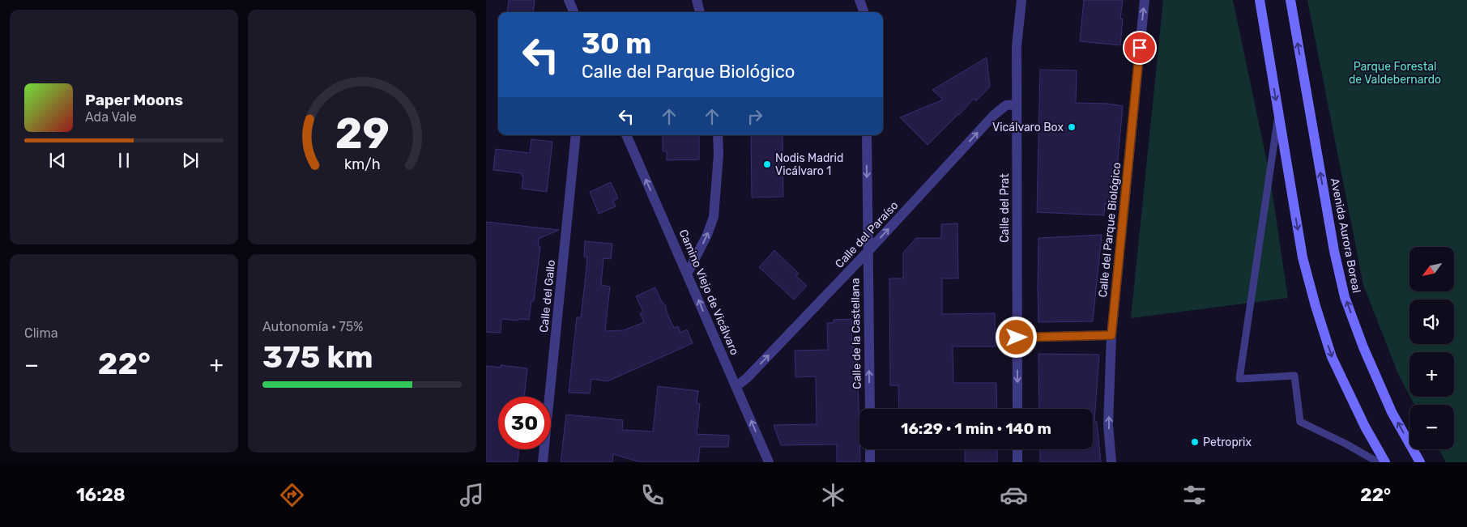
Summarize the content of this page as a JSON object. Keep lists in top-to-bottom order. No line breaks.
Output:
{"streets":{"main road":["Avenida Aurora Boreal"],"street":["Calle del Prat","Calle del Parque Biológico","Calle del Paraíso","Camino Viejo de Vicálvaro","Calle del Gallo","Calle de la Castellana"]},"crossings":[["Calle del Prat","Calle del Paraíso"],["Calle del Paraíso","Camino Viejo de Vicálvaro"],["Calle del Paraíso","Calle de la Castellana"]],"one_way":["Calle del Parque Biológico","Calle del Paraíso","Camino Viejo de Vicálvaro"],"parks":["Parque Forestal de Valdebernardo"],"places":["Vicálvaro Box","Nodis Madrid Vicálvaro 1","Petroprix"],"north":"bottom left","page":{"turn":["30 m","Calle del Parque Biológico"],"song":["Paper Moons","Ada Vale"],"map_buttons":["+","−"],"tile":["Clima",["Autonomía · 75%","375 km"]],"heat":["−","22°","+"],"limit":"30","trip":"16:29 · 1 min · 140 m","tabs":["16:28","22°"],"gauge":["29","km/h"]}}
